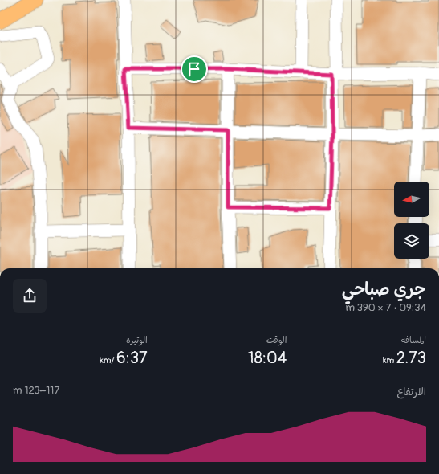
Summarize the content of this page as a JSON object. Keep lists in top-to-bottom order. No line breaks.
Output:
{"north":"left","page":{"heading":["جري صباحي","09:34 · 7 × 390 m"],"stats":[["المسافة","2.73 km"],["الوقت","18:04"],["الوتيرة","6:37 /km"]],"chart":["الارتفاع","117–123 m"]}}
